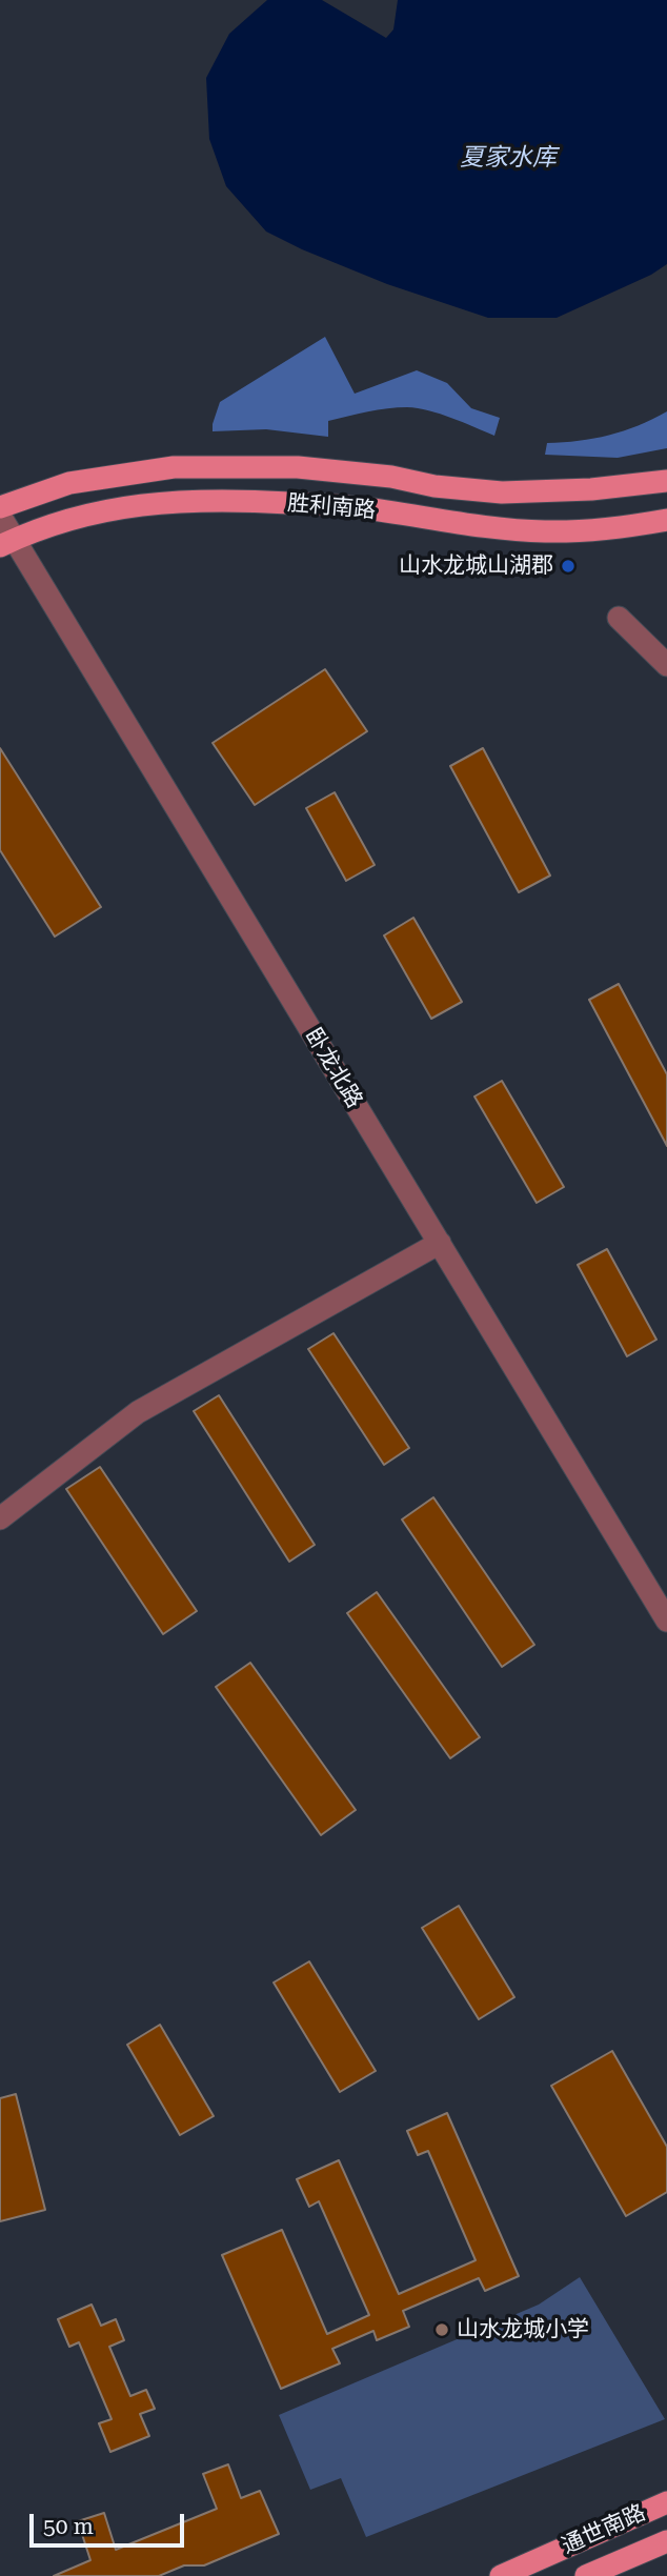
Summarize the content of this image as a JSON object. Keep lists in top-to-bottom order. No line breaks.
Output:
{"streets":{"main road":["胜利南路","通世南路"],"street":["卧龙北路"]},"crossings":[["胜利南路","卧龙北路"]],"water":["夏家水库"],"places":["山水龙城山湖郡","山水龙城小学"],"scale_bar":"50 m"}
